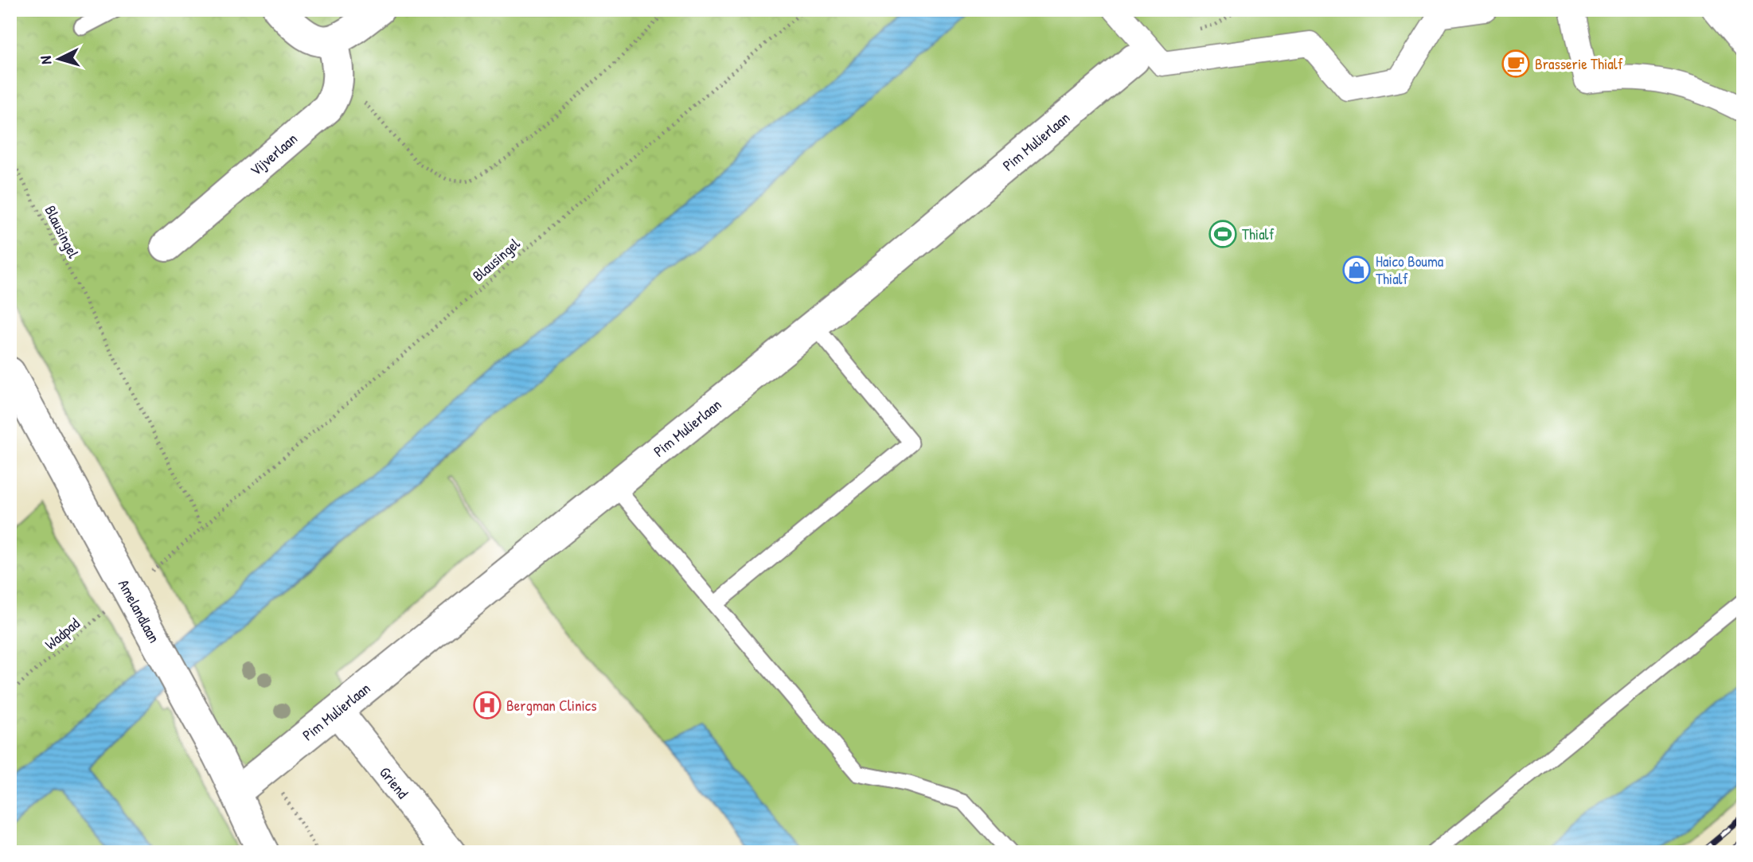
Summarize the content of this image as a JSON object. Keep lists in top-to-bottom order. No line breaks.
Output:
{"streets":{"street":["Pim Mulierlaan","Vijverlaan","Amelandlaan","Griend"],"path":["Blausingel","Wadpad"]},"crossings":[["Pim Mulierlaan","Amelandlaan"],["Pim Mulierlaan","Griend"],["Blausingel","Amelandlaan"],["Blausingel","Wadpad"],["Amelandlaan","Wadpad"]],"places":{"cafe":["Brasserie Thialf"],"sports":["Thialf"],"shop":["Haico Bouma Thialf"],"hospital":["Bergman Clinics"]},"north":"left"}
